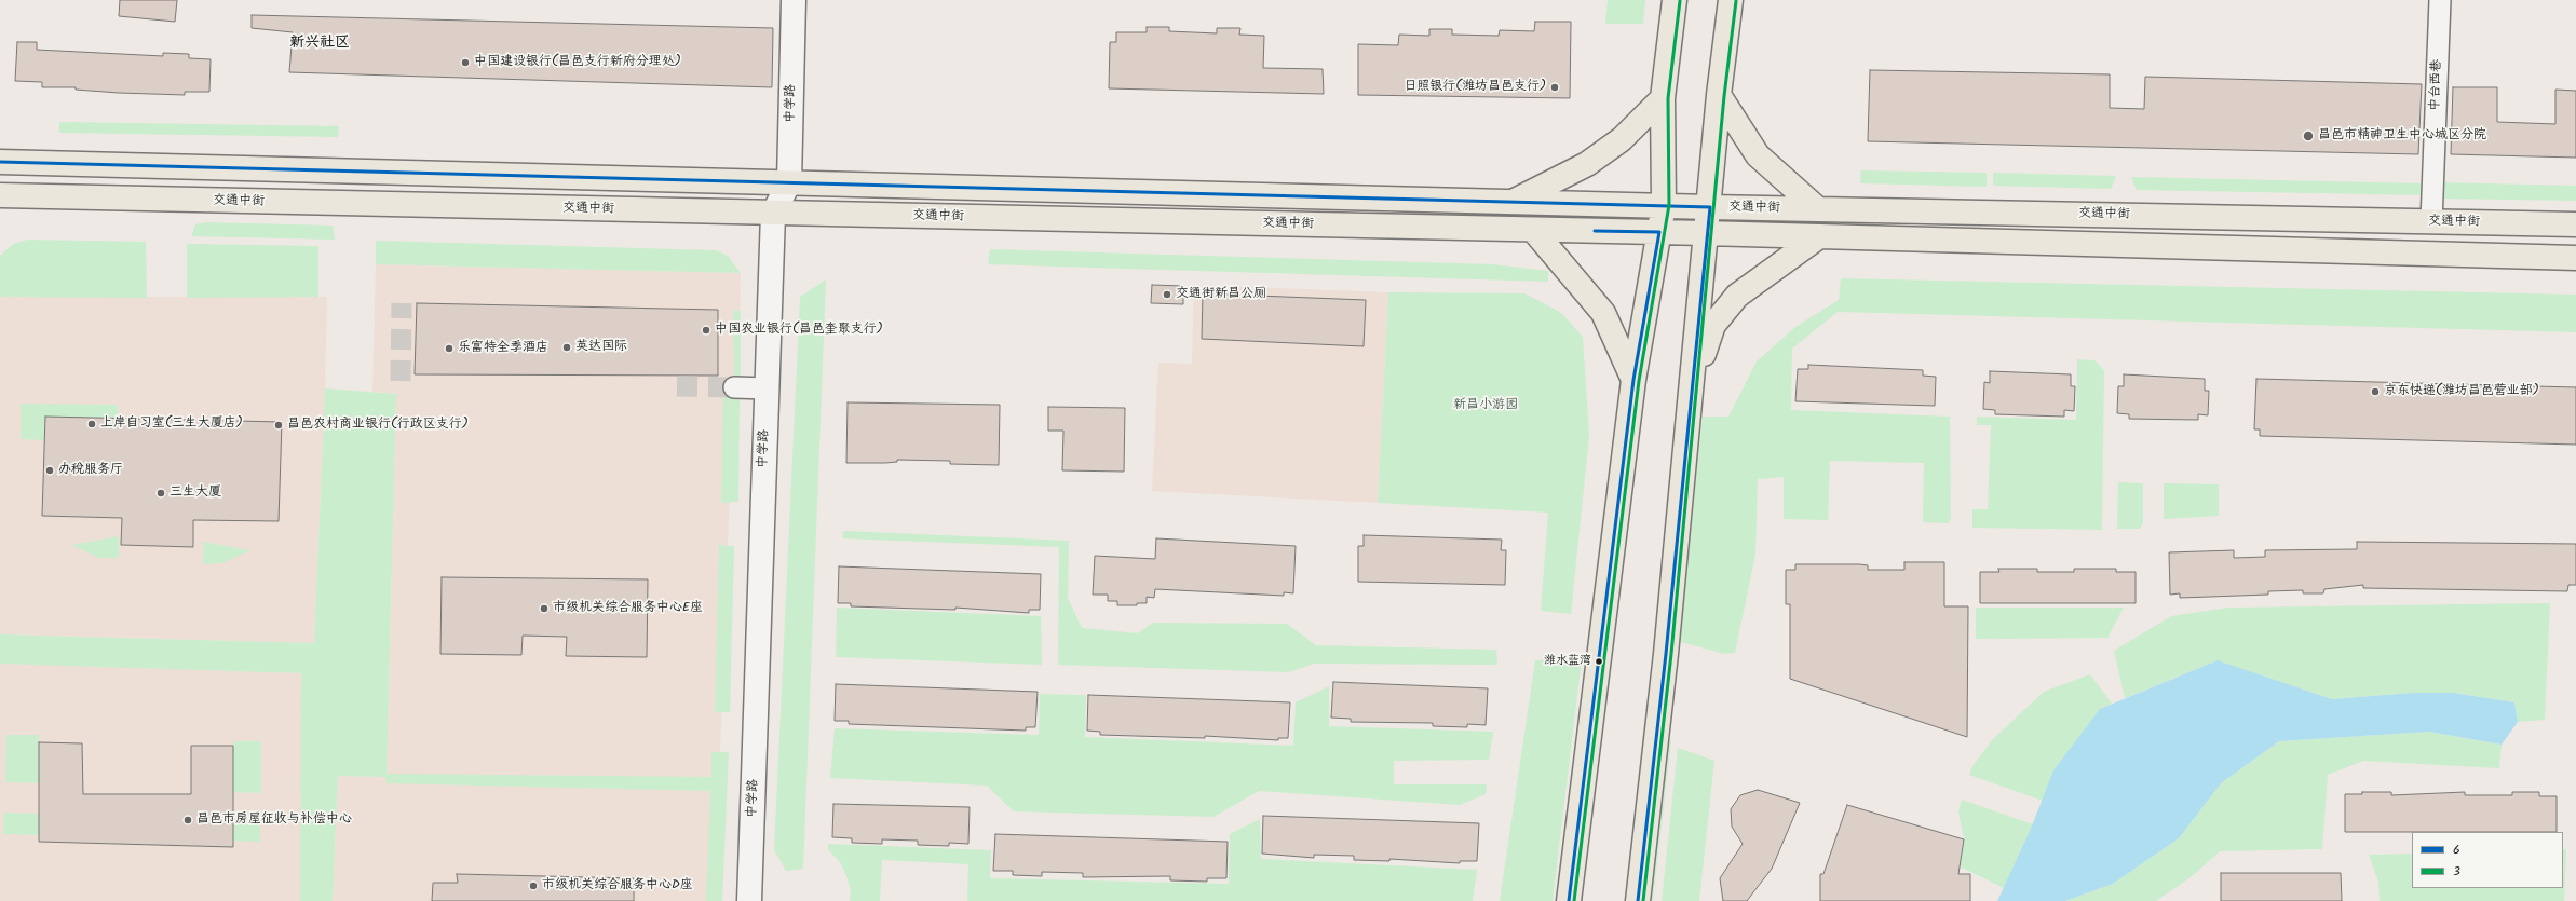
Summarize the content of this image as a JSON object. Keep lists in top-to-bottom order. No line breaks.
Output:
{"streets":{"main road":["交通中街"],"street":["中台西巷","中学路"]},"crossings":[["中台西巷","交通中街"],["中学路","交通中街"]],"districts":["新兴社区"],"parks":["新昌小游园"],"places":["中国建设银行(昌邑支行新府分理处)","日照银行(潍坊昌邑支行)","昌邑市精神卫生中心城区分院","交通街新昌公厕","中国农业银行(昌邑奎聚支行)","英达国际","乐富特全季酒店","京东快递(潍坊昌邑营业部)","上岸自习室(三生大厦店)","昌邑农村商业银行(行政区支行)","办税服务厅","三生大厦","市级机关综合服务中心E座","潍水蓝湾","昌邑市房屋征收与补偿中心","市级机关综合服务中心D座"],"lines":["transit line 3","transit line 6"],"legend":["6","3"]}
